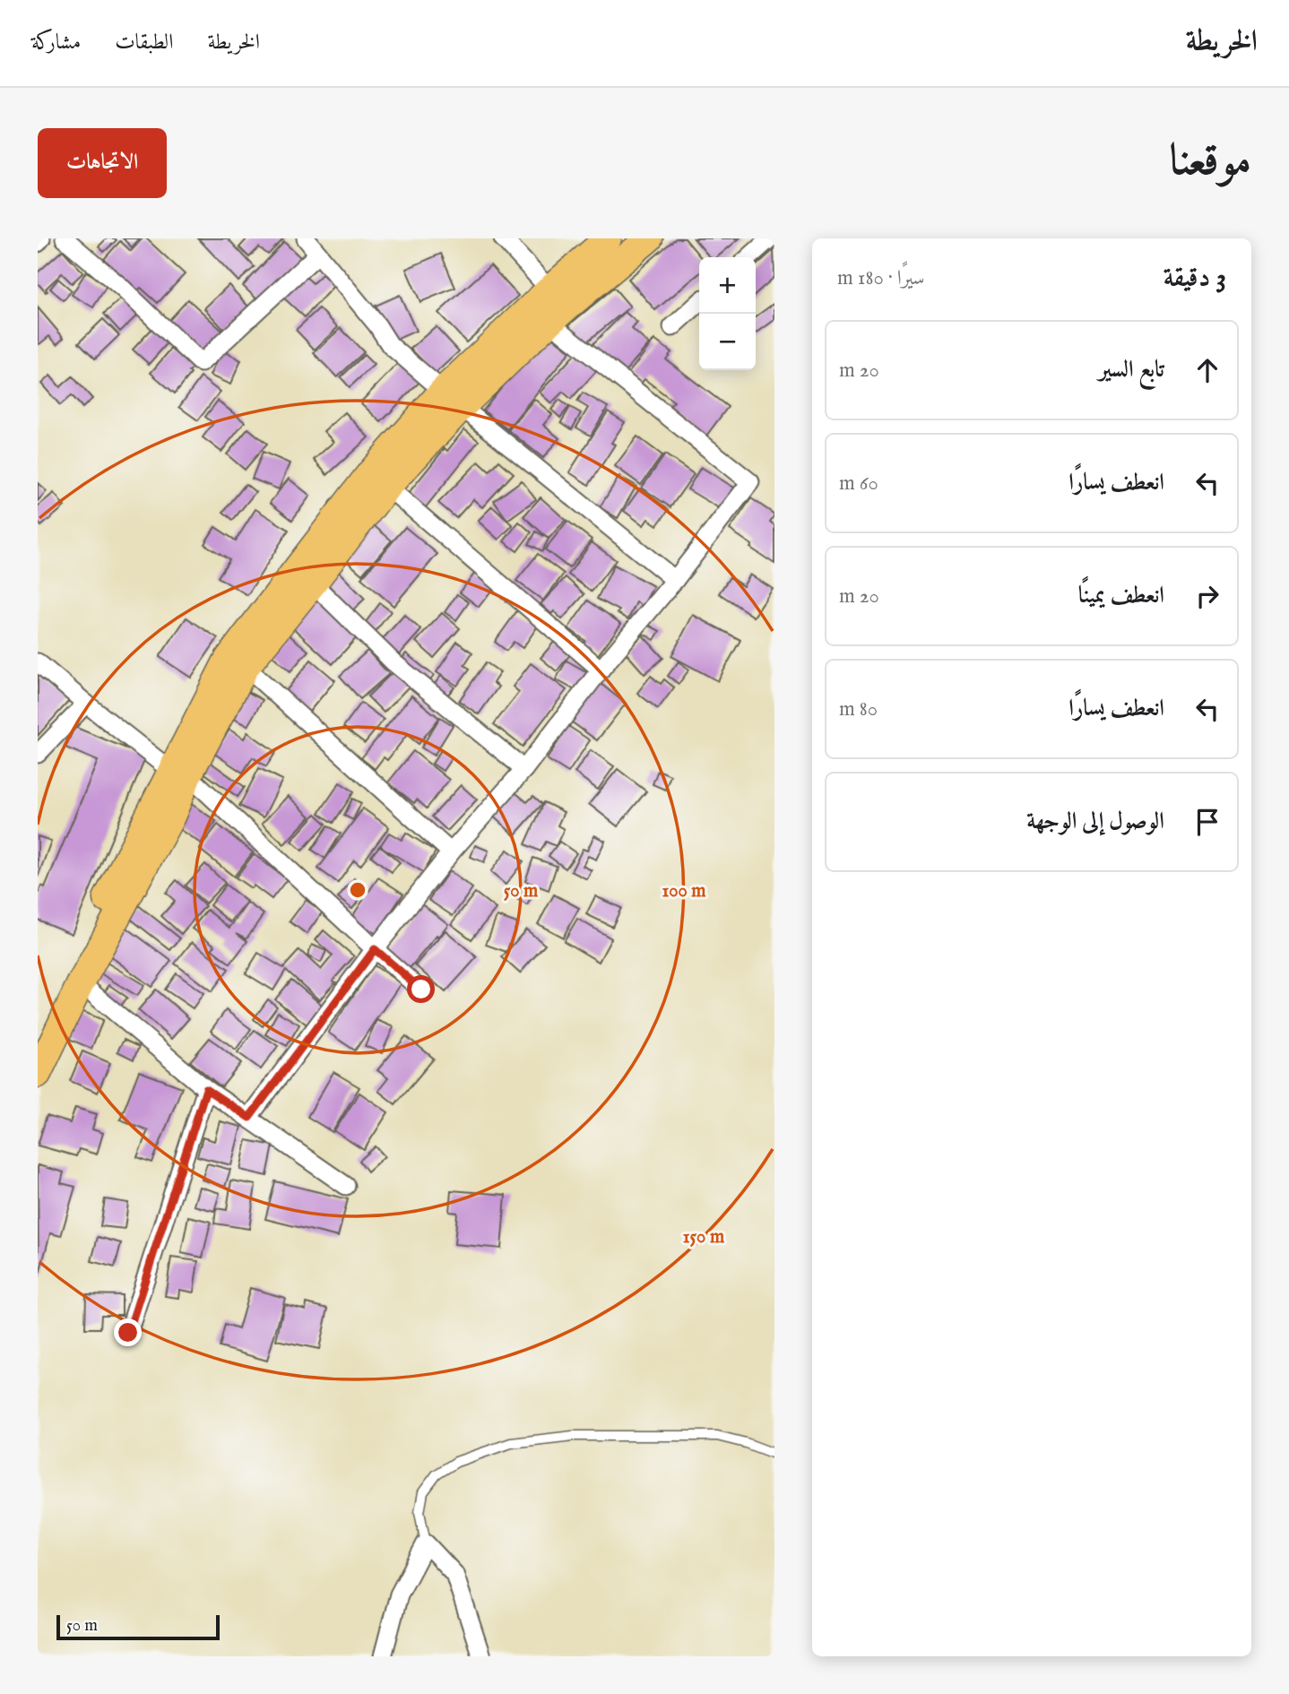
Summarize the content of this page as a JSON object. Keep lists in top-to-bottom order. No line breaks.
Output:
{"scale_bar":"50 m","page":{"header":"الخريطة","nav":["الخريطة","الطبقات","مشاركة"],"title":"موقعنا","buttons":"الاتجاهات","heading":["3 دقيقة","سيرًا · 180 m"],"map_buttons":["+","−"],"list":[["تابع السير","20 m"],["انعطف يسارًا","60 m"],["انعطف يمينًا","20 m"],["انعطف يسارًا","80 m"],"الوصول إلى الوجهة"],"scale":"50 m"},"rings":["50 m","100 m","150 m"]}
